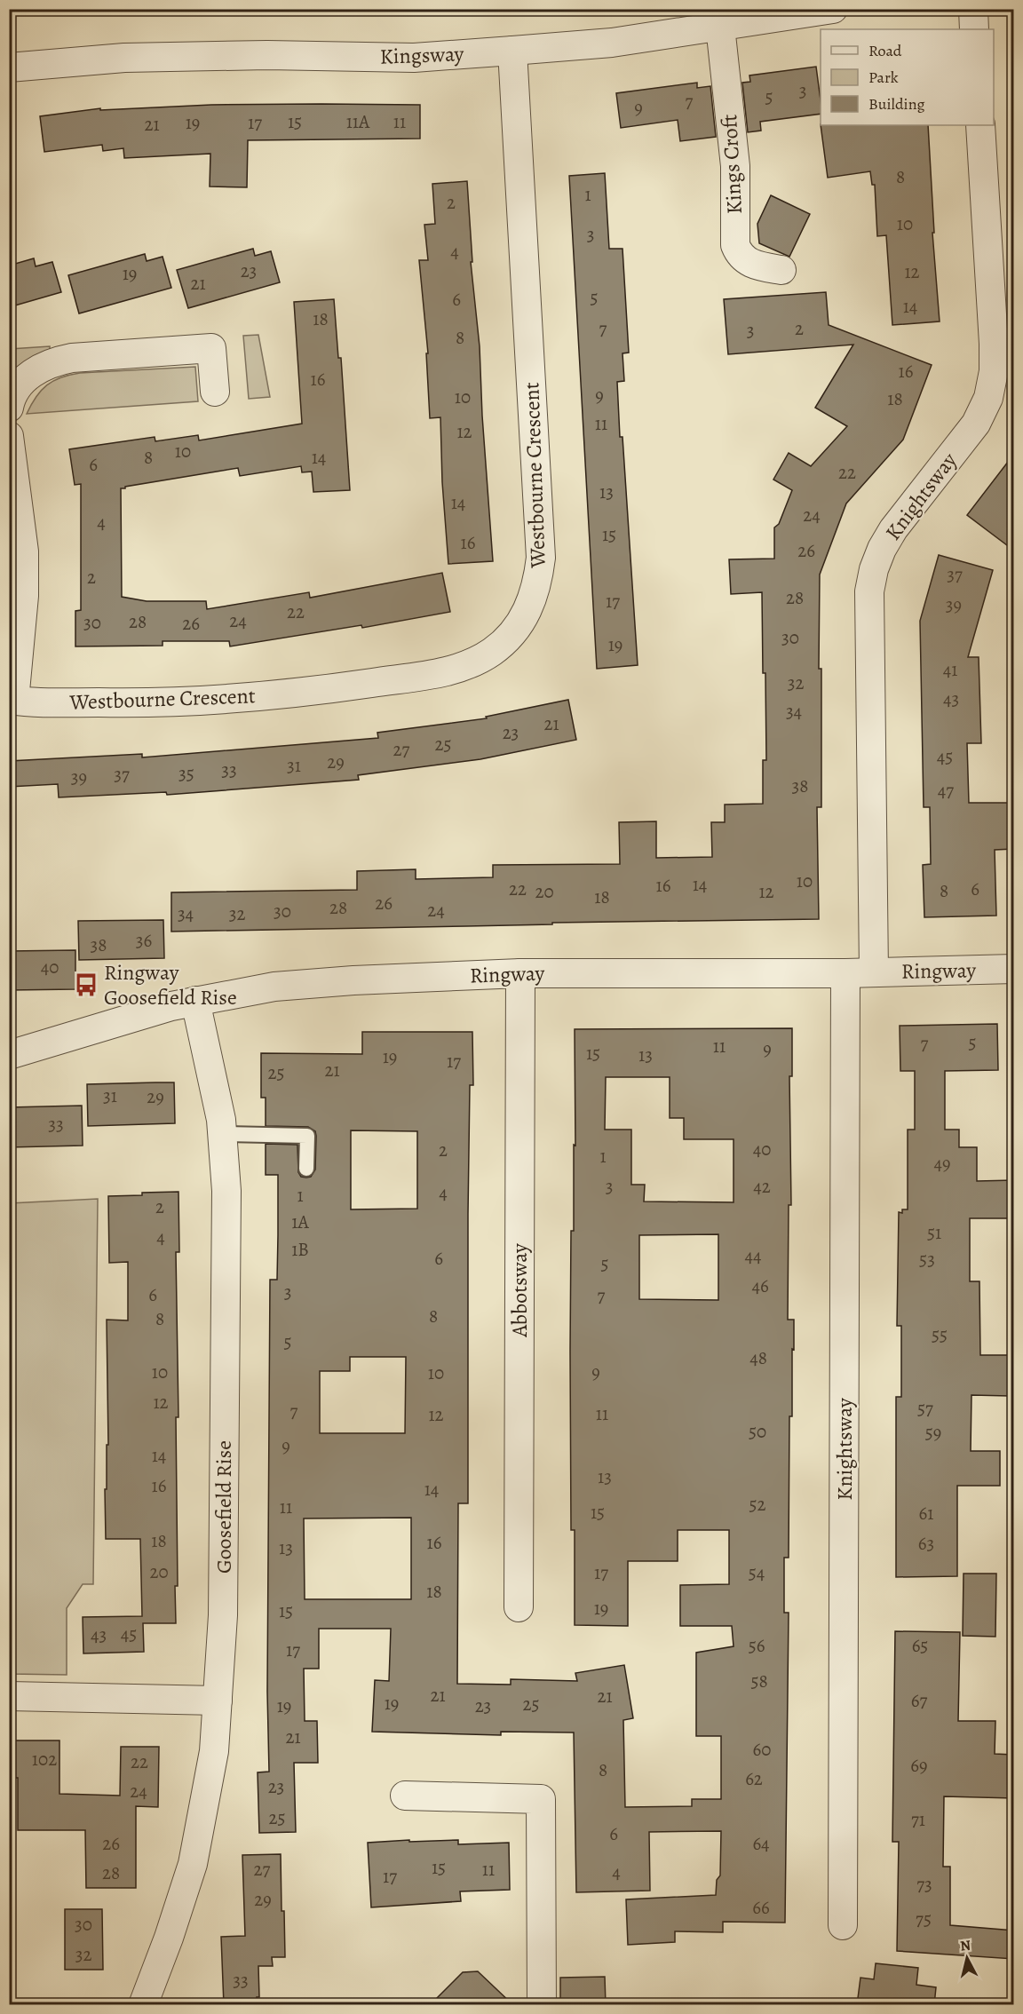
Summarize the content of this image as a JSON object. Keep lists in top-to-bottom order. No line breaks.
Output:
{"streets":{"street":["Kingsway","Kings Croft","Westbourne Crescent","Knightsway","Ringway","Abbotsway","Goosefield Rise"]},"crossings":[["Kingsway","Kings Croft"],["Kingsway","Westbourne Crescent"],["Knightsway","Ringway"],["Ringway","Abbotsway"],["Ringway","Goosefield Rise"]],"places":{"bus stop":["Ringway Goosefield Rise"]},"house_numbers":["3","5","7","9","15","11A","11","19","17","21","8","1","2","10","3","4","23","12","19","21","5","6","14","18","7","2","3","8","16","16","9","10","18","11","12","10","8","14","6","22","13","14","24","4","15","16","26","37","2","28","17","39","22","24","28","30","26","30","19","41","32","43","34","21","23","25","27","45","29","31","33","35","37","39","38","47","10","14","16","22","6","8","20","12","18","26","28","24","30","34","32","36","38","40","5","7","11","9","15","13","19","17","21","25","31","29","33","40","2","1","49","3","42","4","1","2","1A","51","4","1B","44","6","53","5","46","3","6","7","8","8","55","5","48","10","9","10","12","57","7","11","12","50","59","9","14","13","16","14","52","11","15","61","18","16","63","13","20","17","54","18","19","15","45","43","56","65","17","58","21","21","67","19","25","19","23","21","60","102","22","69","8","62","23","24","25","71","6","26","64","15","27","11","4","28","17","73","29","66","75","30","32","33"],"legend":["Road","Park","Building"],"north":"top"}
